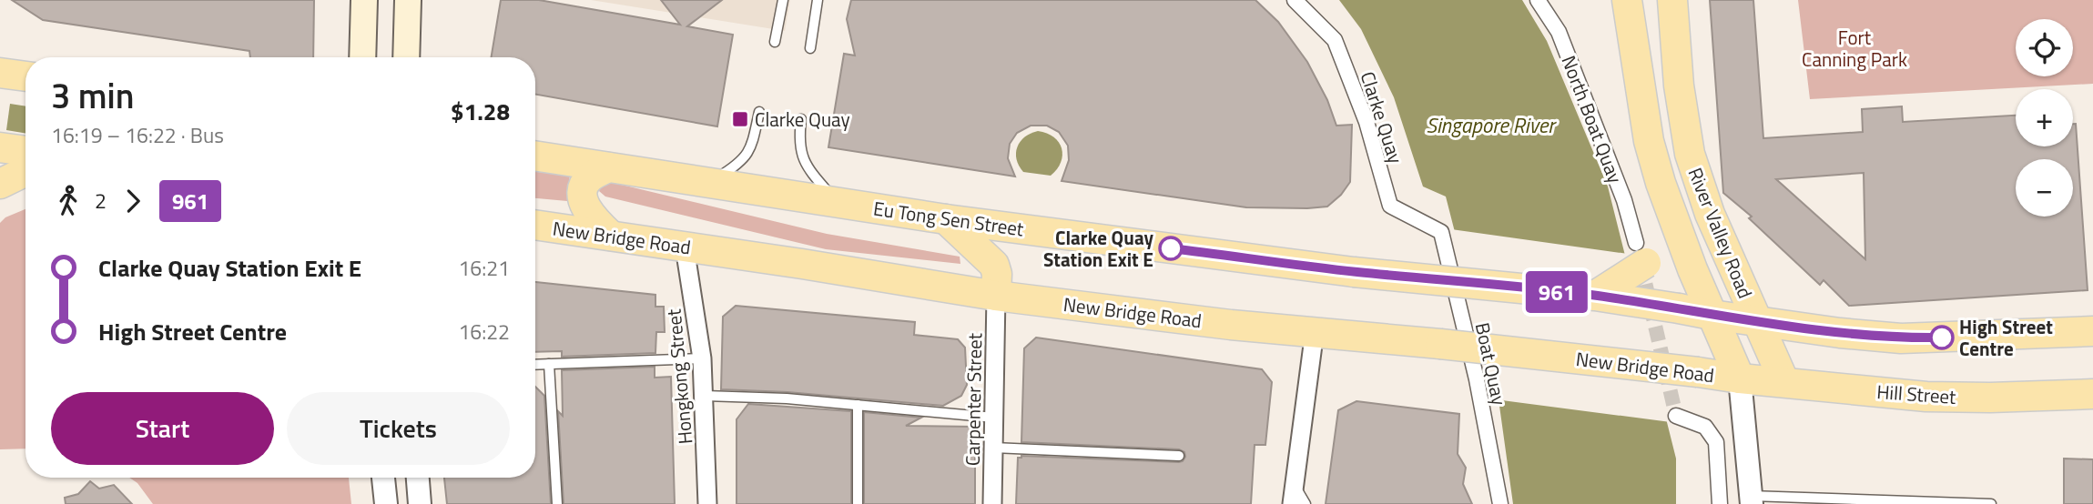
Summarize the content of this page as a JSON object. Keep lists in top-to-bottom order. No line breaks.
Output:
{"streets":{"main road":["Eu Tong Sen Street","River Valley Road","New Bridge Road","Hill Street"],"street":["Clarke Quay","North Boat Quay","Boat Quay","Hongkong Street","Carpenter Street"]},"crossings":[["Clarke Quay","Boat Quay"],["Eu Tong Sen Street","River Valley Road"],["River Valley Road","New Bridge Road"],["River Valley Road","Hill Street"],["New Bridge Road","Hongkong Street"],["New Bridge Road","Hill Street"],["New Bridge Road","Carpenter Street"]],"water":["Singapore River"],"parks":["Fort Canning Park"],"places":{"transit":["Clarke Quay"],"other":["Clarke Quay Station Exit E","High Street Centre"]},"lines":["bus line 961"],"page":{"on_map":"961","map_buttons":["+","−"],"heading":["3 min","16:19 – 16:22 · Bus","$1.28"],"legs":["2","961"],"list":[{"name":"Clarke Quay Station Exit E","value":"16:21"},{"name":"High Street Centre","value":"16:22"}],"buttons":["Start","Tickets"]}}
